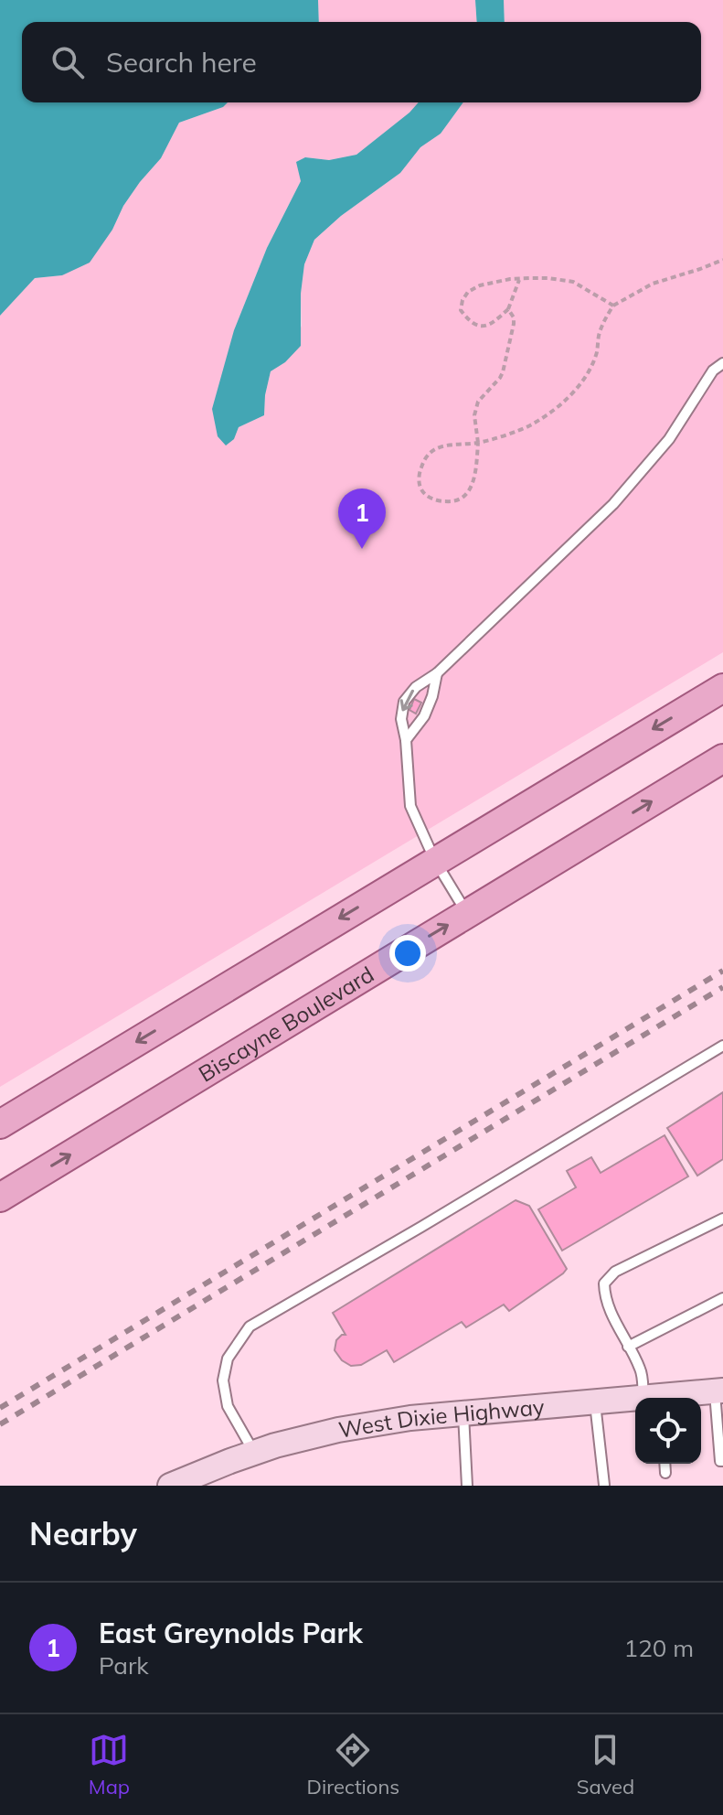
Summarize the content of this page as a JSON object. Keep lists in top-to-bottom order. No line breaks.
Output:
{"streets":{"main road":["Biscayne Boulevard"],"street":["West Dixie Highway"]},"page":{"search":"Search here","pins":"1","heading":"Nearby","list":[{"mark":"1","name":"East Greynolds Park","note":"Park","value":"120 m"}],"nav":["Map","Directions","Saved"]}}
